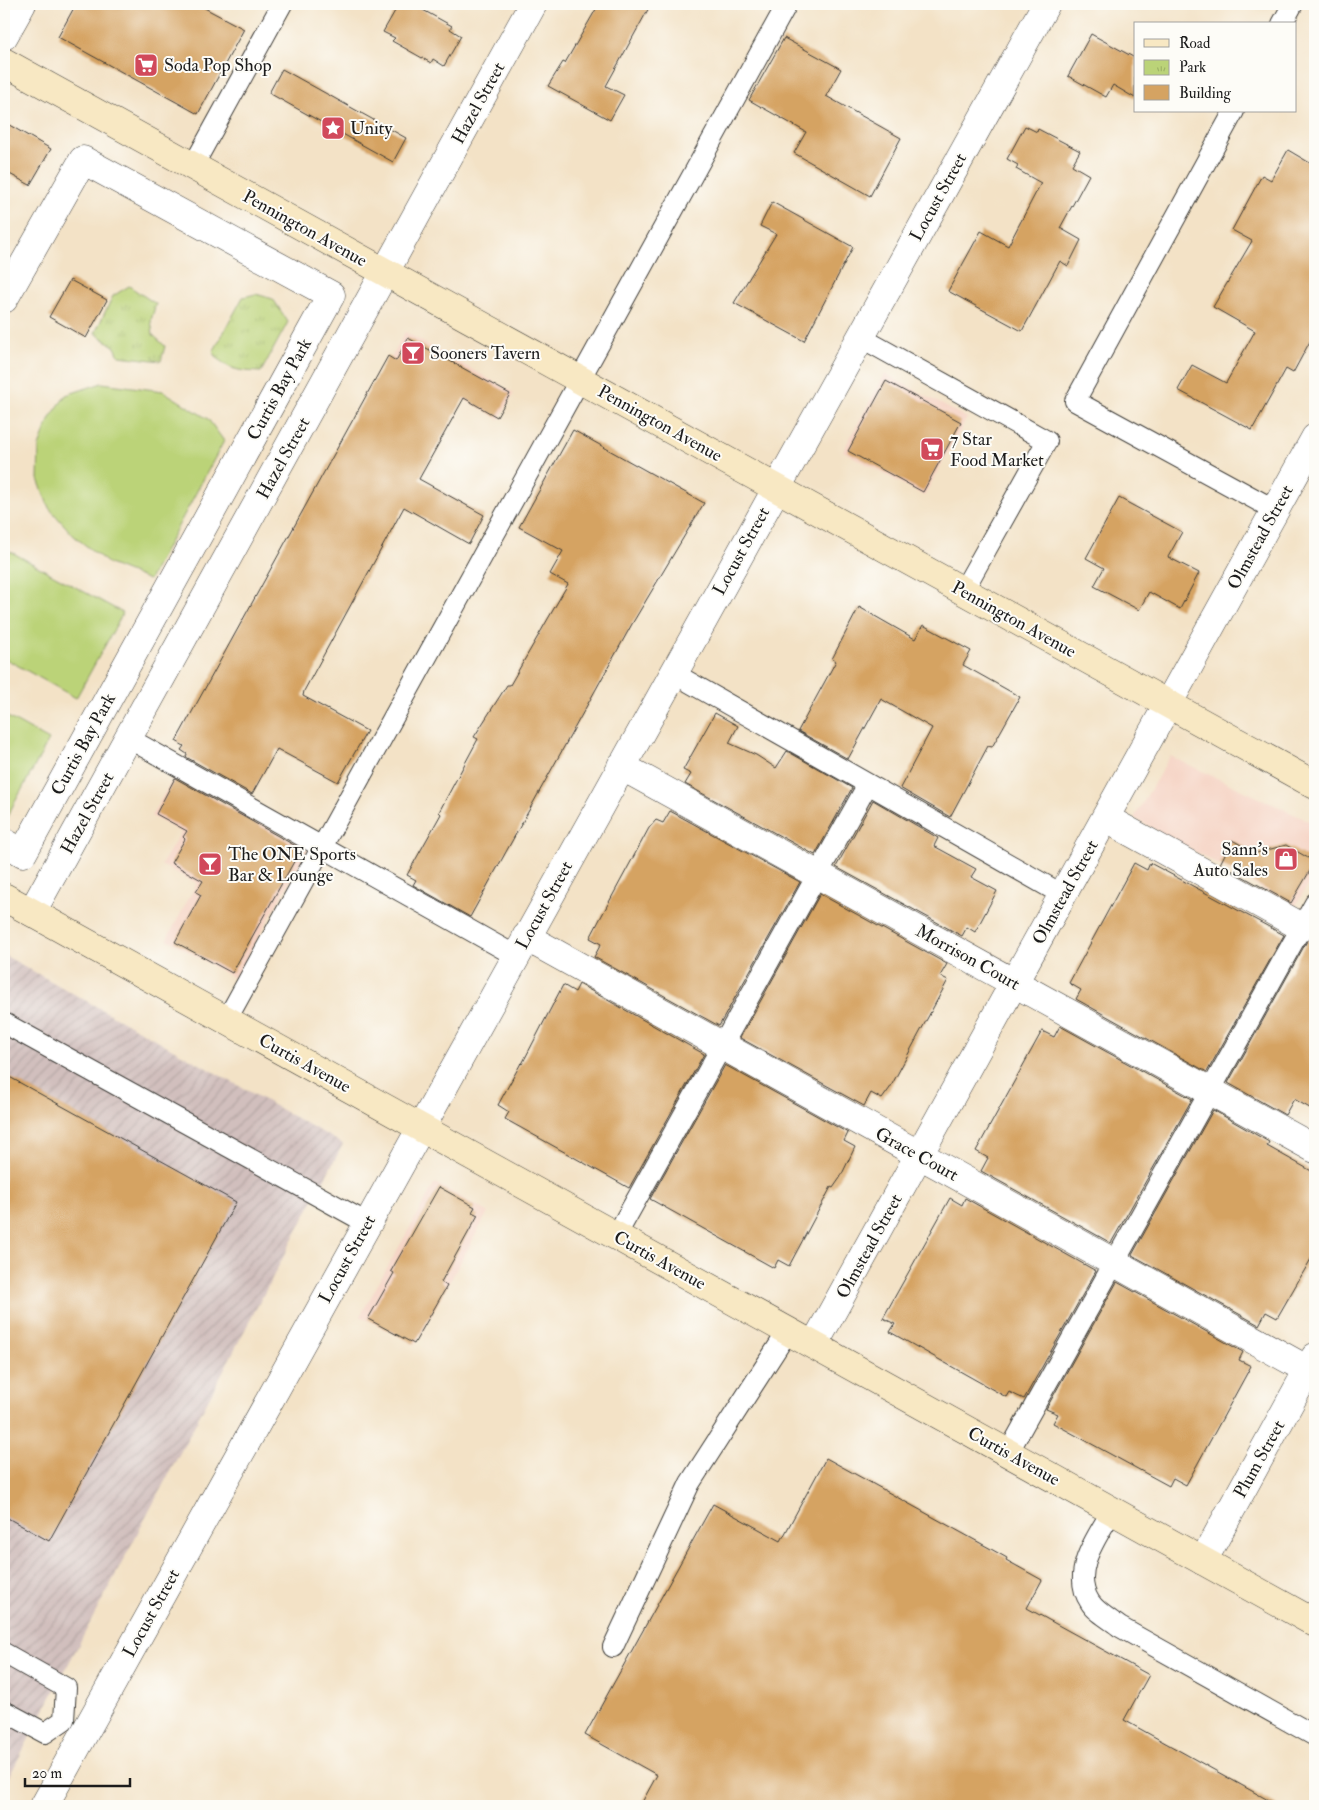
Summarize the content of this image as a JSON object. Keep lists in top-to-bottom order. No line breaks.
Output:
{"streets":{"main road":["Pennington Avenue","Curtis Avenue"],"street":["Hazel Street","Locust Street","Curtis Bay Park","Olmstead Street","Morrison Court","Grace Court","Plum Street"]},"crossings":[["Hazel Street","Pennington Avenue"],["Hazel Street","Curtis Avenue"],["Locust Street","Pennington Avenue"],["Locust Street","Morrison Court"],["Locust Street","Curtis Avenue"],["Locust Street","Grace Court"],["Pennington Avenue","Olmstead Street"],["Olmstead Street","Morrison Court"],["Olmstead Street","Curtis Avenue"],["Olmstead Street","Grace Court"],["Curtis Avenue","Plum Street"],["Grace Court","Plum Street"]],"places":{"supermarket":["Soda Pop Shop","7 Star Food Market"],"place":["Unity"],"bar":["Sooners Tavern","The ONE Sports Bar & Lounge"],"shop":["Sann's Auto Sales"]},"legend":["Road","Park","Building"],"scale_bar":"20 m"}
